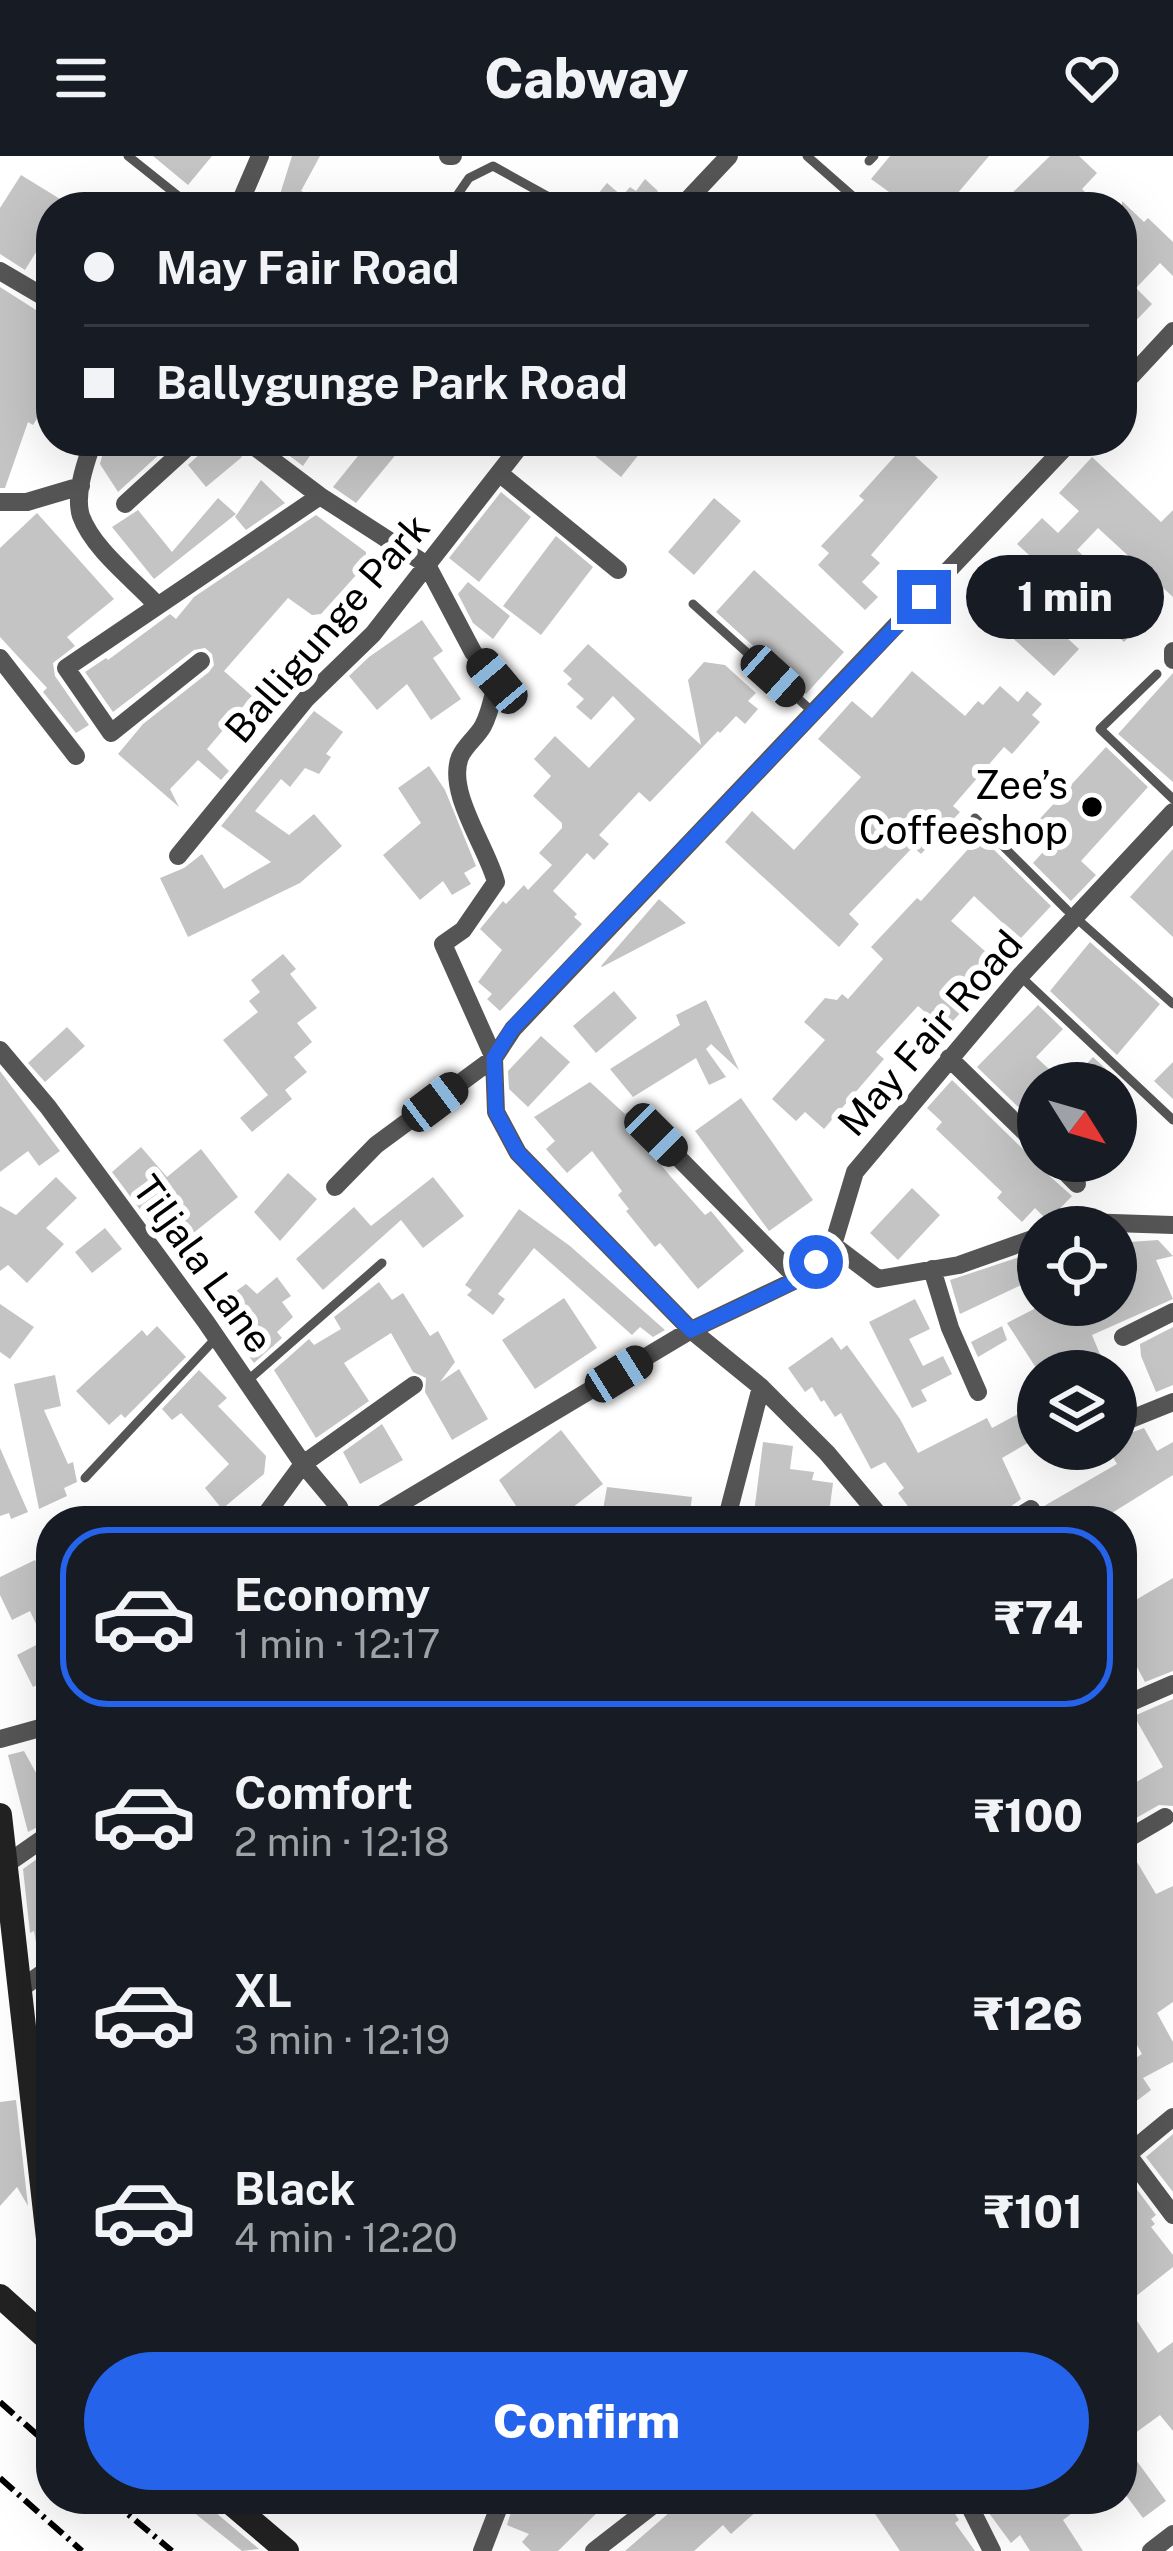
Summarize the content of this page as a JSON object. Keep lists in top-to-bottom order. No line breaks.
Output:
{"streets":{"street":["Balligunge Park","May Fair Road","Tiljala Lane"]},"places":["Zee’s Coffeeshop"],"north":"bottom right","page":{"header":"Cabway","banner":["May Fair Road","Ballygunge Park Road"],"bubble":"1 min","list":[{"name":"Economy","note":"1 min · 12:17","value":"₹74"},{"name":"Comfort","note":"2 min · 12:18","value":"₹100"},{"name":"XL","note":"3 min · 12:19","value":"₹126"},{"name":"Black","note":"4 min · 12:20","value":"₹101"}],"buttons":"Confirm"}}
